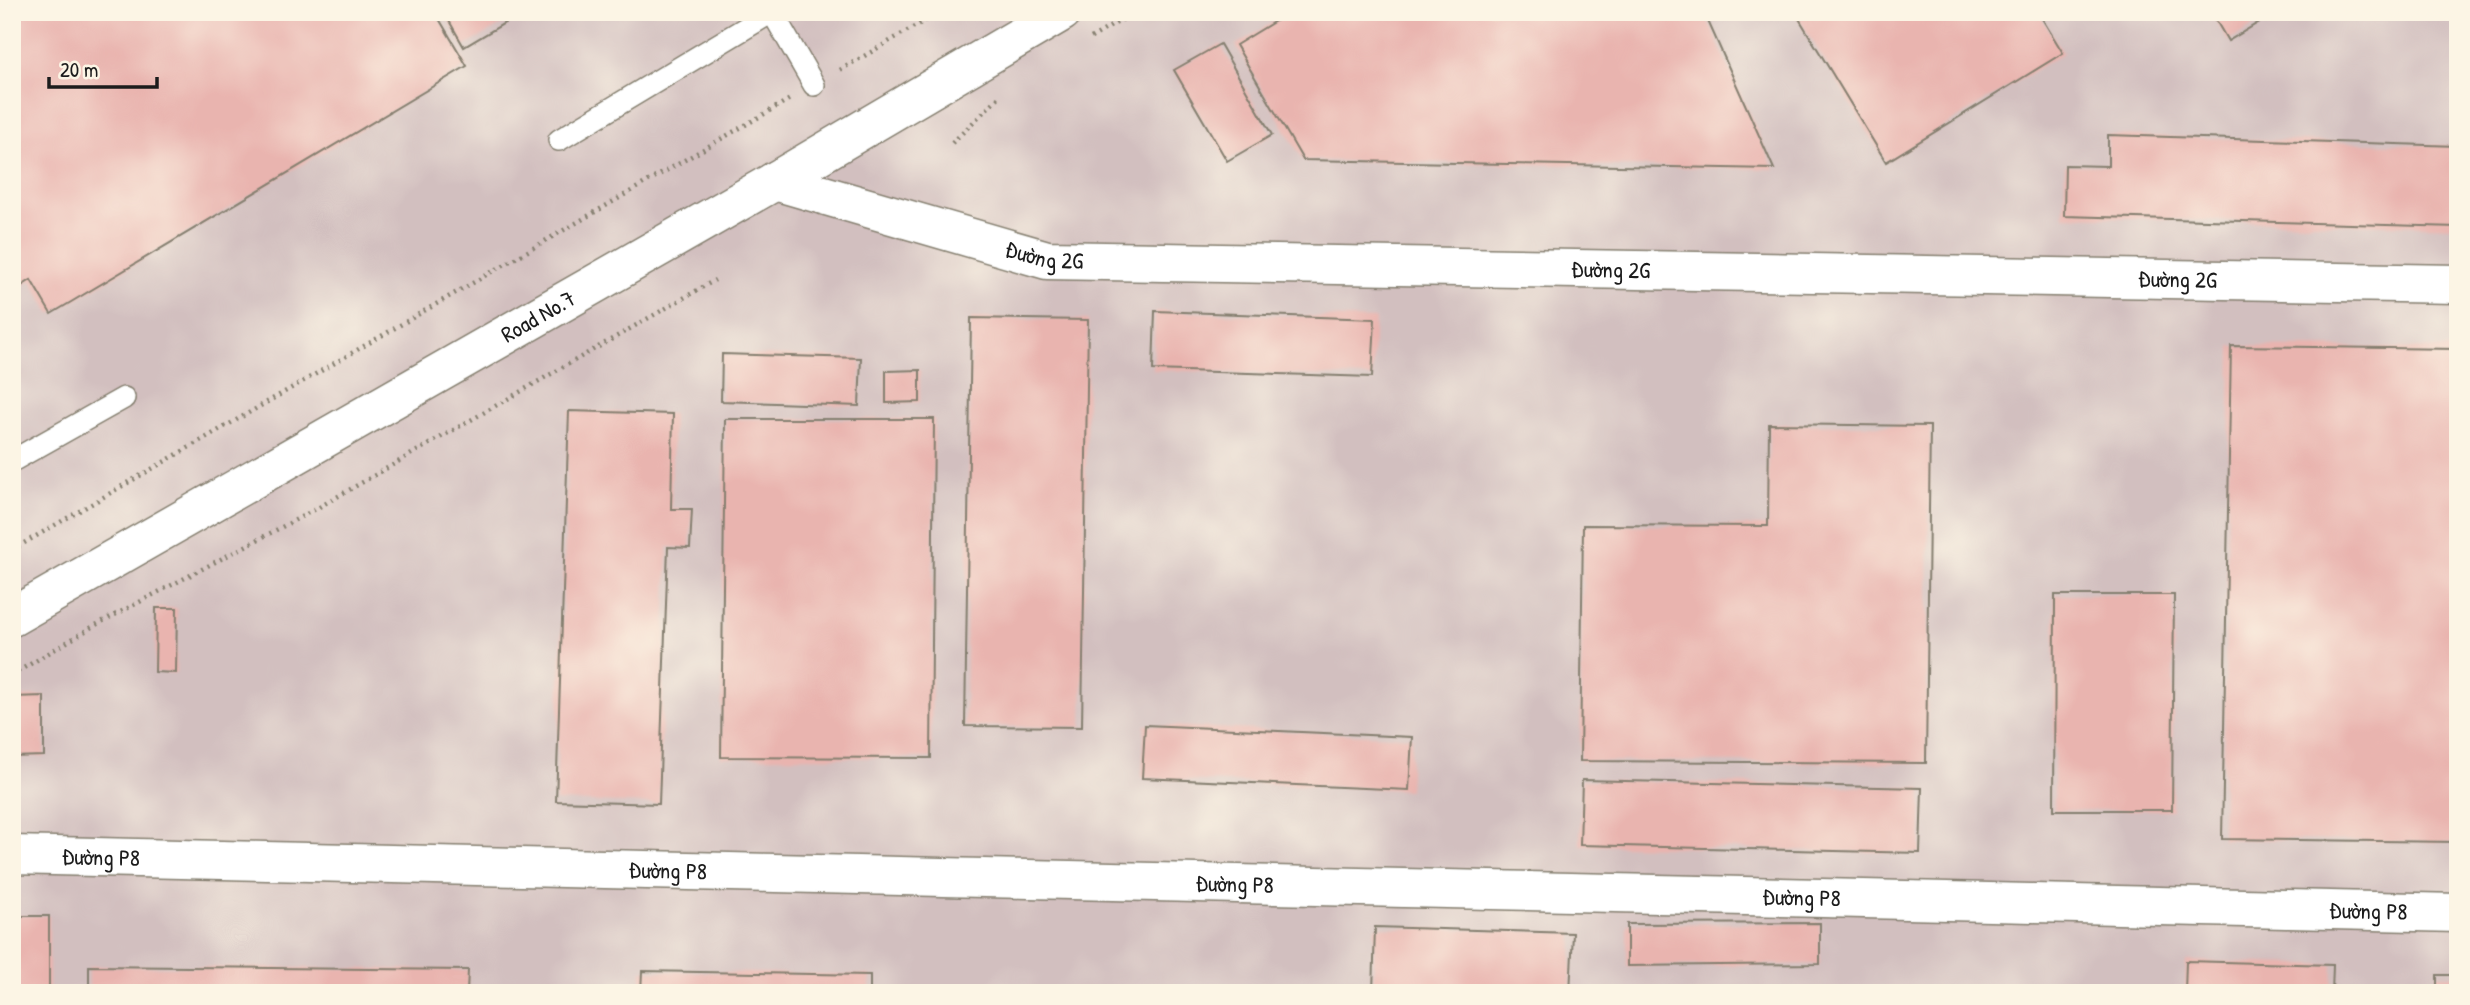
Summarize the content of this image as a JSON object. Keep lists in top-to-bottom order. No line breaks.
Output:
{"streets":{"street":["Đường 2G","Road No.7","Đường P8"]},"crossings":[["Đường 2G","Road No.7"]],"scale_bar":"20 m"}
